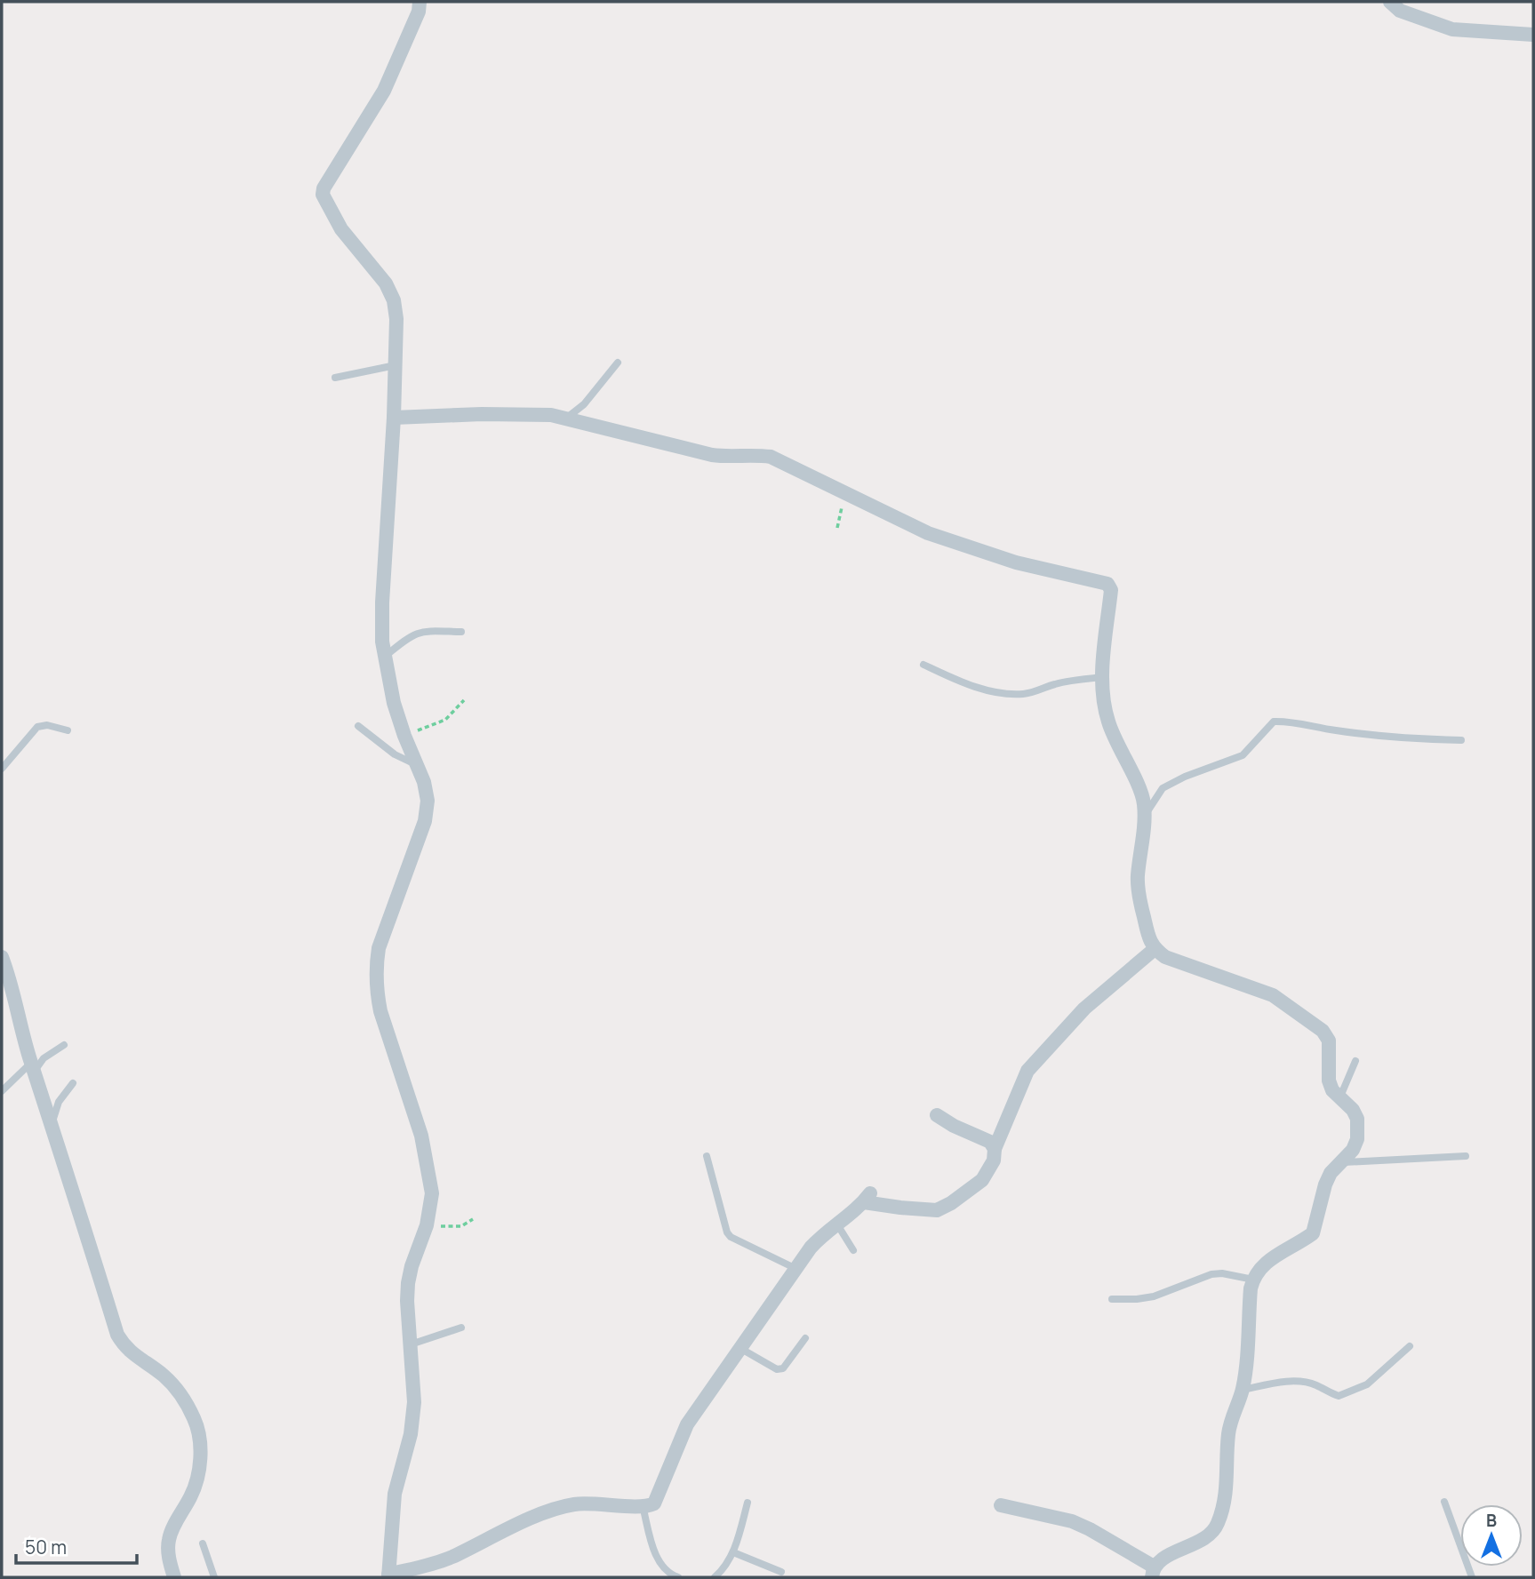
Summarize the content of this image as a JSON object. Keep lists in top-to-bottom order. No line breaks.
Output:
{"scale_bar":"50 m","north":"top"}
